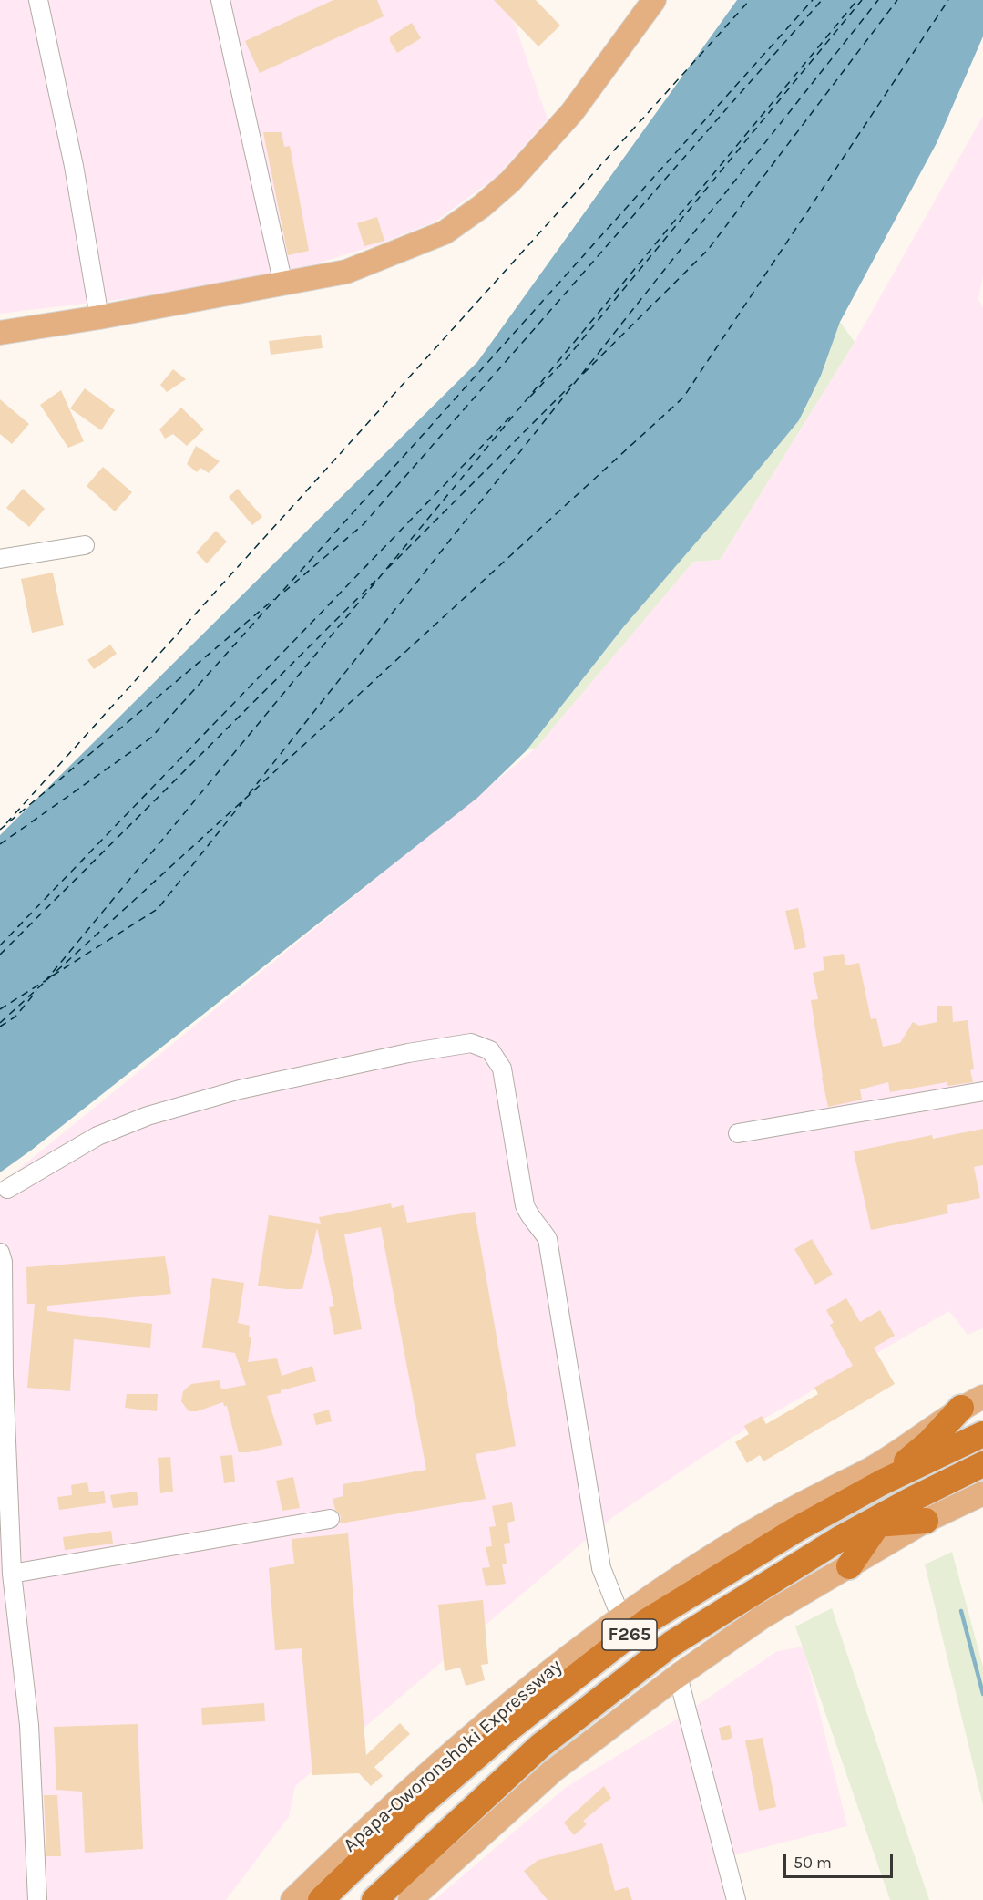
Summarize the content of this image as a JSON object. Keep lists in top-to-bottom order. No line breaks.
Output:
{"streets":{"highway":["F265","Apapa-Oworonshoki Expressway"]},"scale_bar":"50 m"}
